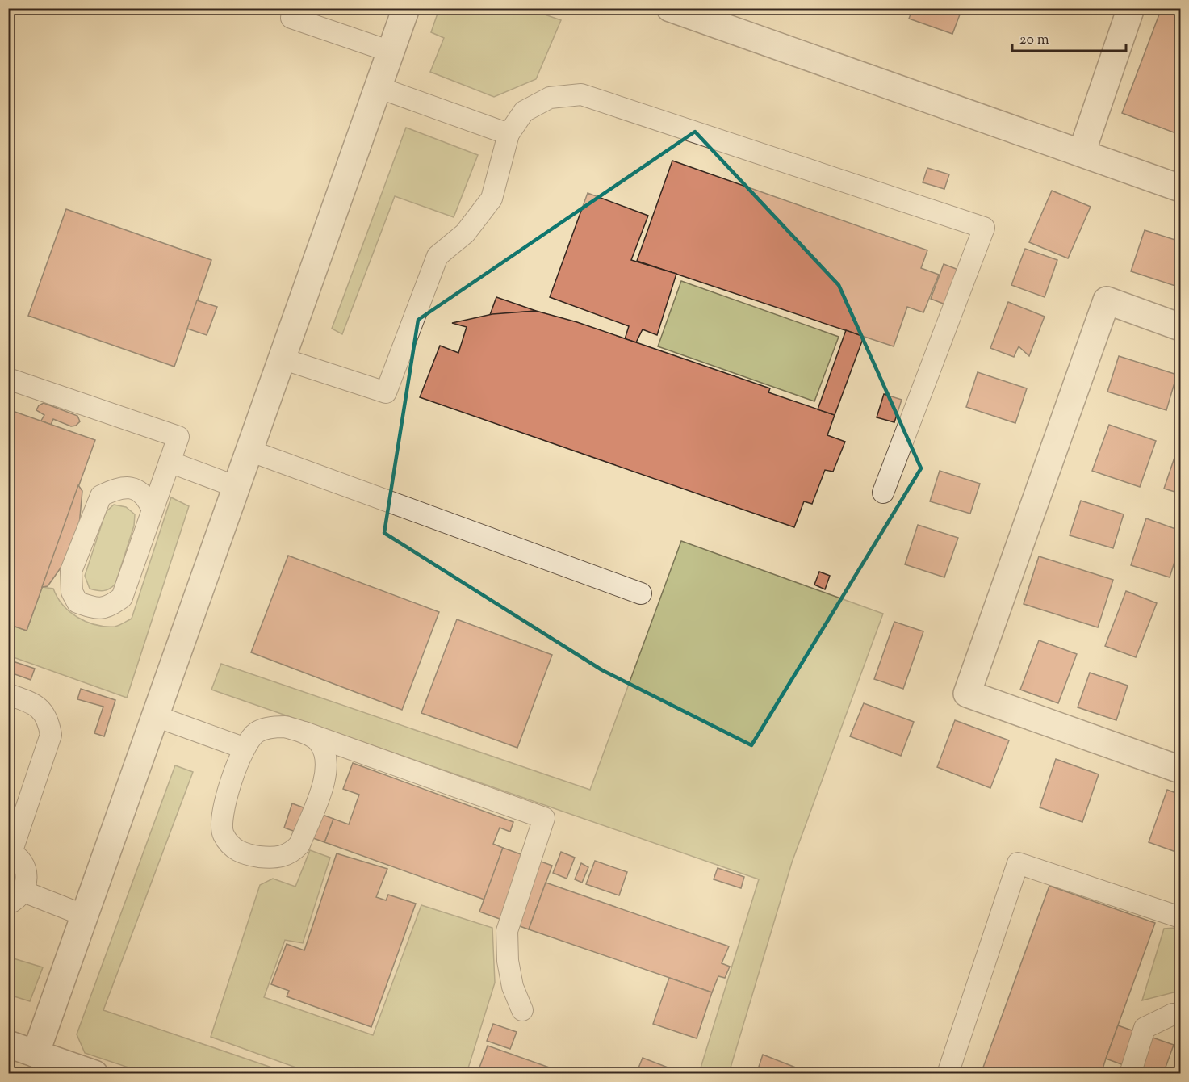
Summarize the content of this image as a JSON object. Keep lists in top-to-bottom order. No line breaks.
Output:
{"scale_bar":"20 m"}
